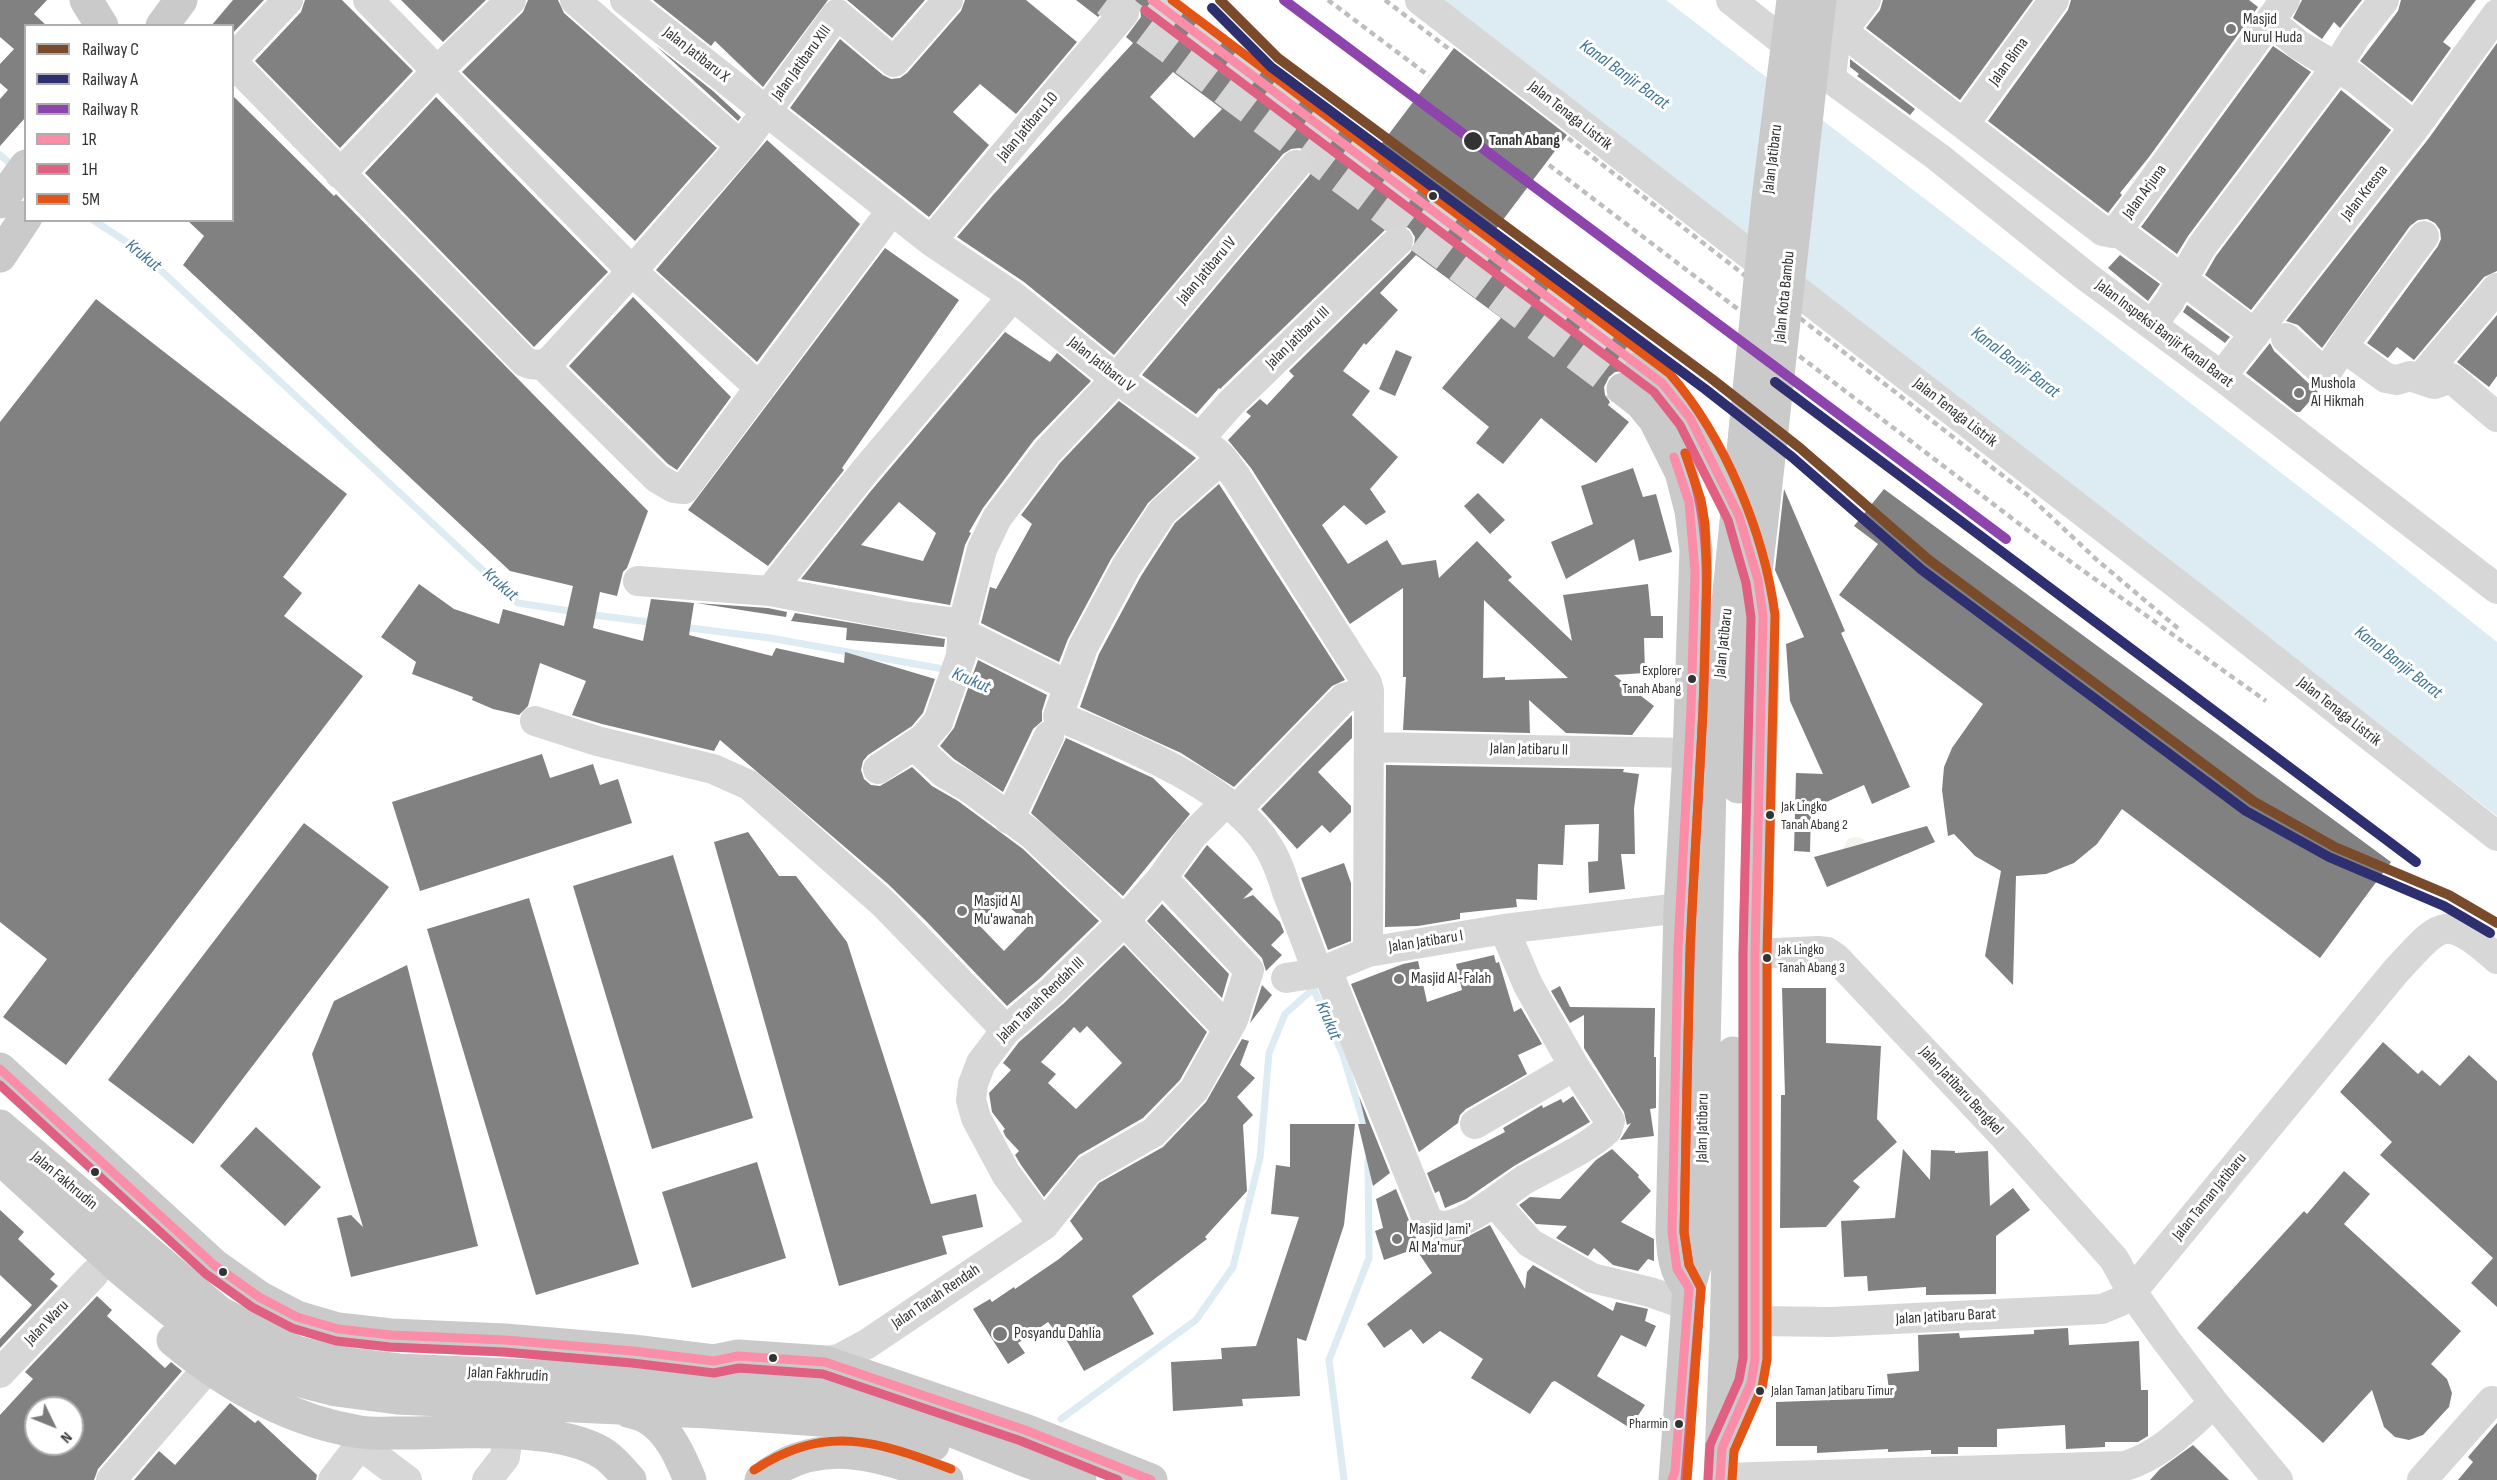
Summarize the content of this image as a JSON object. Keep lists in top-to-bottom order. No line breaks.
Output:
{"streets":{"main road":["Jalan Jatibaru","Jalan Kota Bambu","Jalan Fakhrudin"],"street":["Jalan Jatibaru X","Jalan Bima","Jalan Jatibaru XIII","Jalan Tenaga Listrik","Jalan Jatibaru 10","Jalan Arjuna","Jalan Kresna","Jalan Jatibaru IV","Jalan Inspeksi Banjir Kanal Barat","Jalan Jatibaru III","Jalan Jatibaru V","Jalan Jatibaru II","Jalan Jatibaru I","Jalan Tanah Rendah III","Jalan Jatibaru Bengkel","Jalan Taman Jatibaru","Jalan Tanah Rendah","Jalan Jatibaru Barat","Jalan Waru"]},"crossings":[["Jalan Jatibaru X","Jalan Jatibaru XIII"],["Jalan Jatibaru X","Jalan Jatibaru V"],["Jalan Bima","Jalan Arjuna"],["Jalan Jatibaru XIII","Jalan Jatibaru V"],["Jalan Jatibaru 10","Jalan Jatibaru V"],["Jalan Jatibaru","Jalan Kota Bambu"],["Jalan Jatibaru","Jalan Jatibaru II"],["Jalan Jatibaru","Jalan Jatibaru I"],["Jalan Jatibaru","Jalan Jatibaru Bengkel"],["Jalan Jatibaru","Jalan Jatibaru Barat"],["Jalan Jatibaru IV","Jalan Jatibaru V"],["Jalan Jatibaru III","Jalan Jatibaru V"],["Jalan Jatibaru V","Jalan Jatibaru I"],["Jalan Jatibaru V","Jalan Tanah Rendah III"],["Jalan Jatibaru II","Jalan Jatibaru I"],["Jalan Jatibaru I","Jalan Tanah Rendah III"],["Jalan Tanah Rendah III","Jalan Tanah Rendah"],["Jalan Jatibaru Bengkel","Jalan Taman Jatibaru"],["Jalan Jatibaru Bengkel","Jalan Jatibaru Barat"],["Jalan Fakhrudin","Jalan Tanah Rendah"],["Jalan Fakhrudin","Jalan Waru"],["Jalan Taman Jatibaru","Jalan Jatibaru Barat"]],"water":["Kanal Banjir Barat","Krukut"],"places":["Masjid Nurul Huda","Tanah Abang","Mushola Al Hikmah","Explorer Tanah Abang","Jak Lingko Tanah Abang 2","Masjid Al Mu'awanah","Jak Lingko Tanah Abang 3","Masjid Al-Falah","Masjid Jami' Al Ma'mur","Posyandu Dahlia","Jalan Taman Jatibaru Timur","Pharmin"],"lines":["rail line C","rail line R","transit line 1R","transit line 5M","rail line A","transit line 1H"],"legend":["Railway C","Railway A","Railway R","1R","1H","5M"],"north":"bottom right"}
